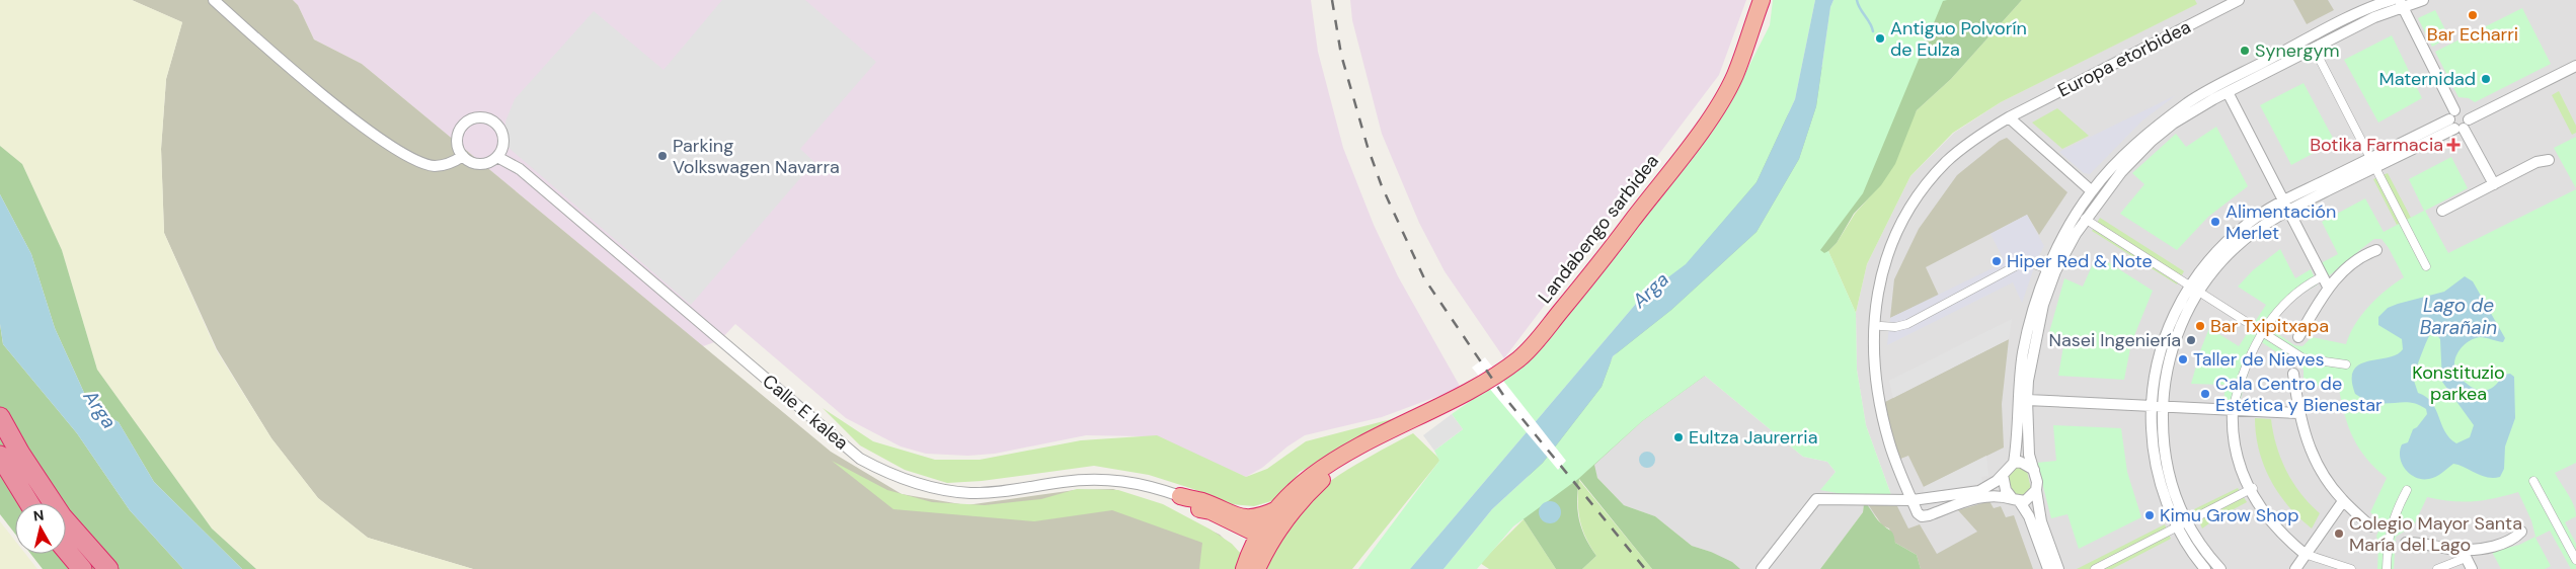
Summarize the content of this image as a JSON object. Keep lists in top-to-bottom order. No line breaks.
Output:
{"streets":{"highway":["Landabengo sarbidea"],"street":["Europa etorbidea","Calle E kalea"]},"water":["Arga","Lago de Barañain"],"parks":["Konstituzio parkea"],"places":{"other":["Bar Echarri","Antiguo Polvorín de Eulza","Synergym","Maternidad","Parking Volkswagen Navarra","Alimentación Merlet","Hiper Red & Note","Bar Txipitxapa","Nasei Ingeniería","Taller de Nieves","Cala Centro de Estética y Bienestar","Eultza Jaurerria","Kimu Grow Shop","Colegio Mayor Santa María del Lago"],"health":["Botika Farmacia"]},"north":"top"}
